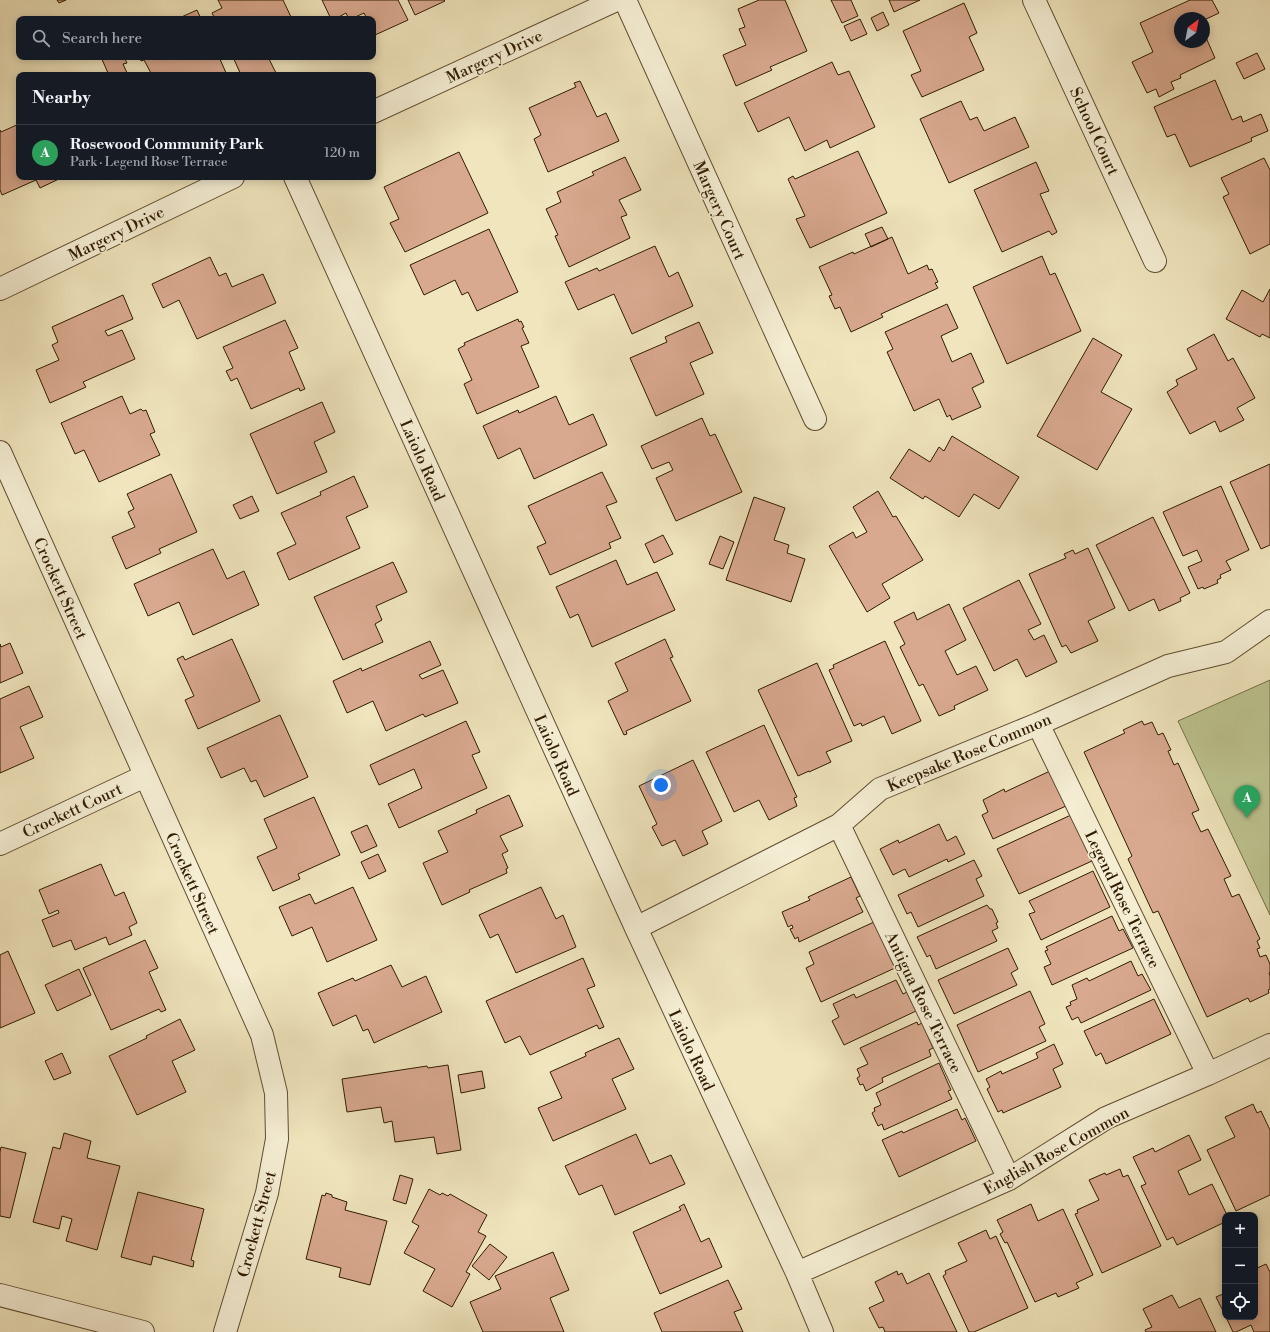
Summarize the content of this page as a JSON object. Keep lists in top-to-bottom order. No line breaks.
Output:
{"streets":{"street":["Margery Drive","School Court","Margery Court","Laiolo Road","Crockett Street","Keepsake Rose Common","Crockett Court","Legend Rose Terrace","Antigua Rose Terrace","English Rose Common"]},"crossings":[["Laiolo Road","Keepsake Rose Common"],["Laiolo Road","English Rose Common"],["Crockett Street","Crockett Court"],["Keepsake Rose Common","Legend Rose Terrace"],["Keepsake Rose Common","Antigua Rose Terrace"],["Legend Rose Terrace","English Rose Common"],["Antigua Rose Terrace","English Rose Common"]],"north":"top right","page":{"search":"Search here","heading":"Nearby","list":[{"mark":"A","name":"Rosewood Community Park","note":"Park · Legend Rose Terrace","value":"120 m"}],"pins":"A","map_buttons":["+","−"]}}
